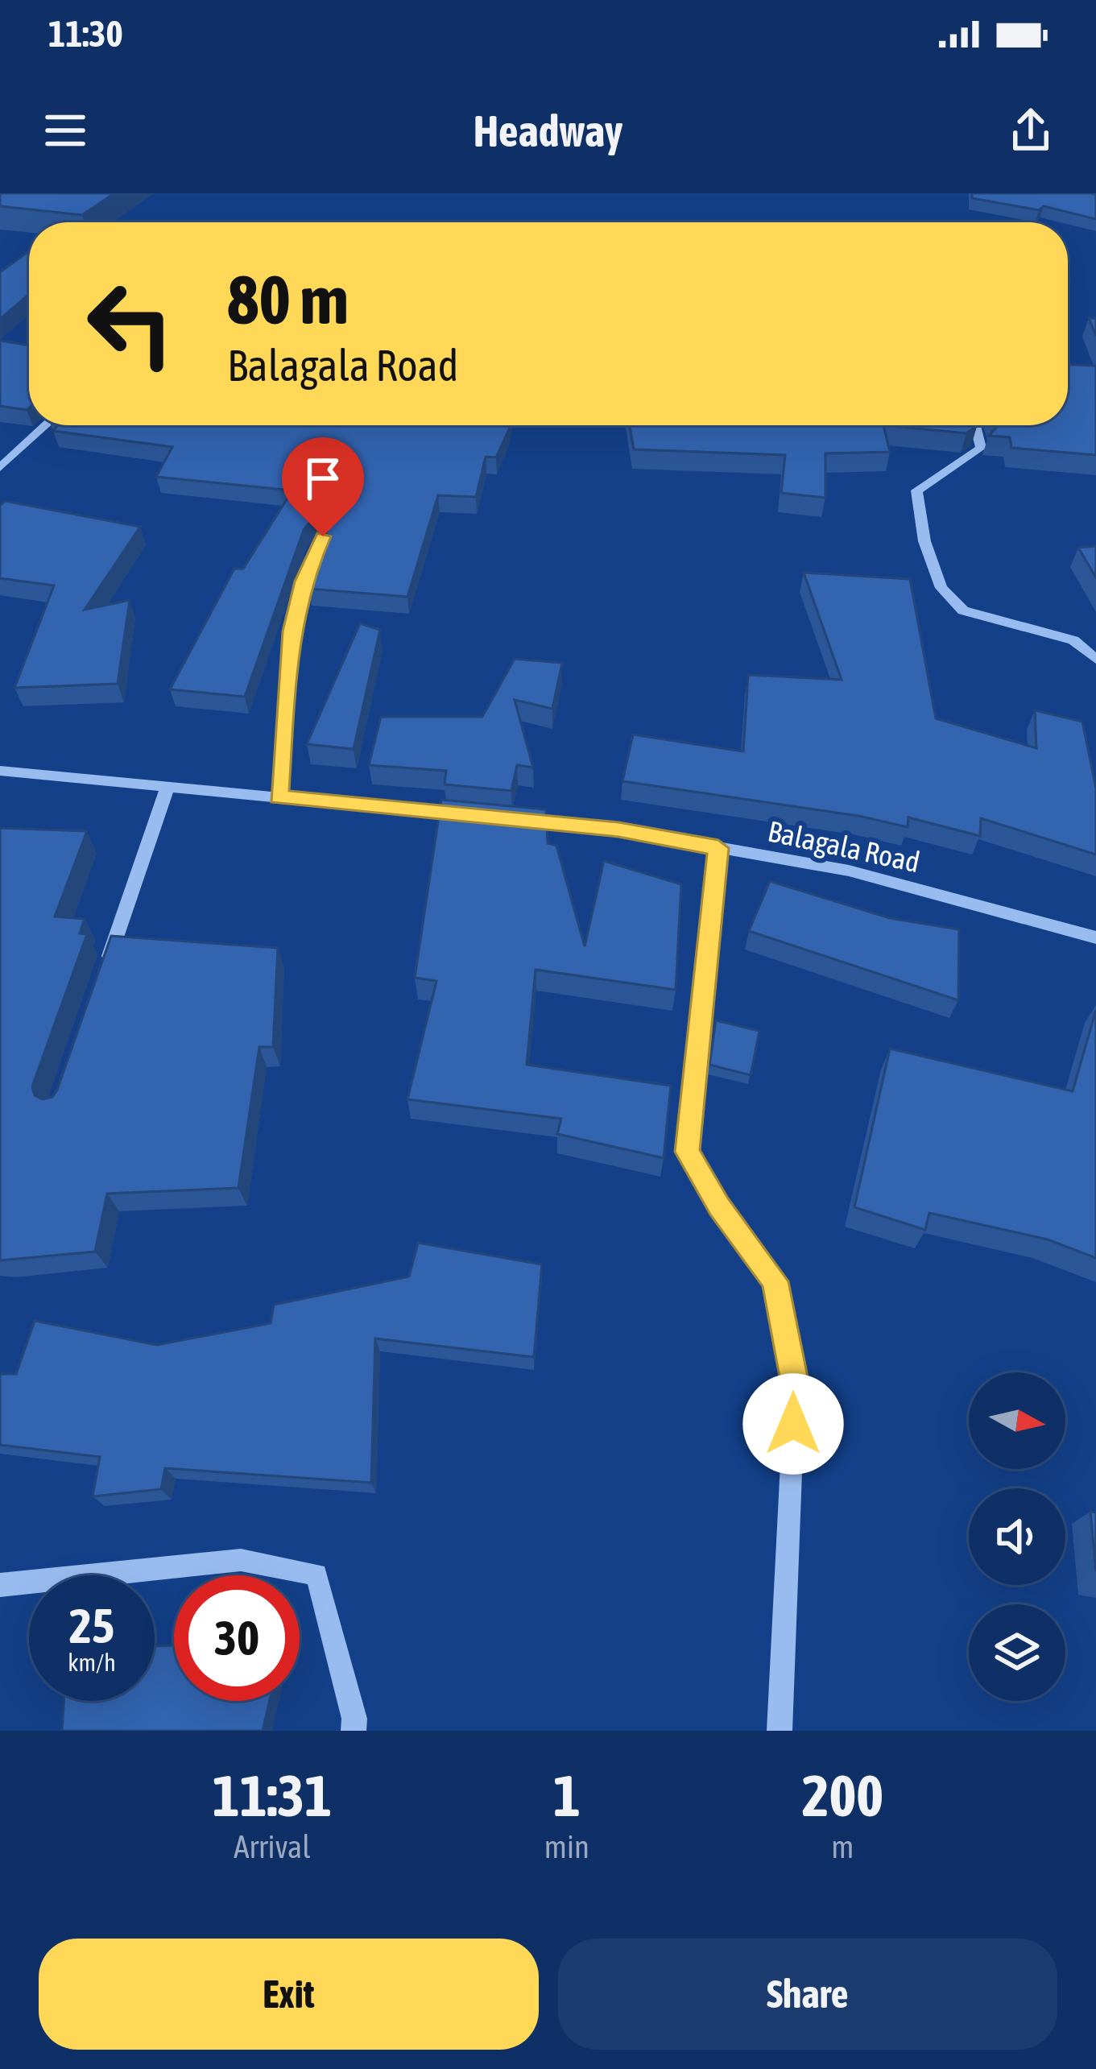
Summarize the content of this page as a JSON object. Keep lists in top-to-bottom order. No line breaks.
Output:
{"streets":{"street":["Balagala Road"]},"north":"right","page":{"status":"11:30","header":"Headway","turn":["80 m","Balagala Road"],"speed":"25 km/h","limit":"30","eta":["11:31","Arrival","1","min","200","m"],"buttons":["Exit","Share"]}}
